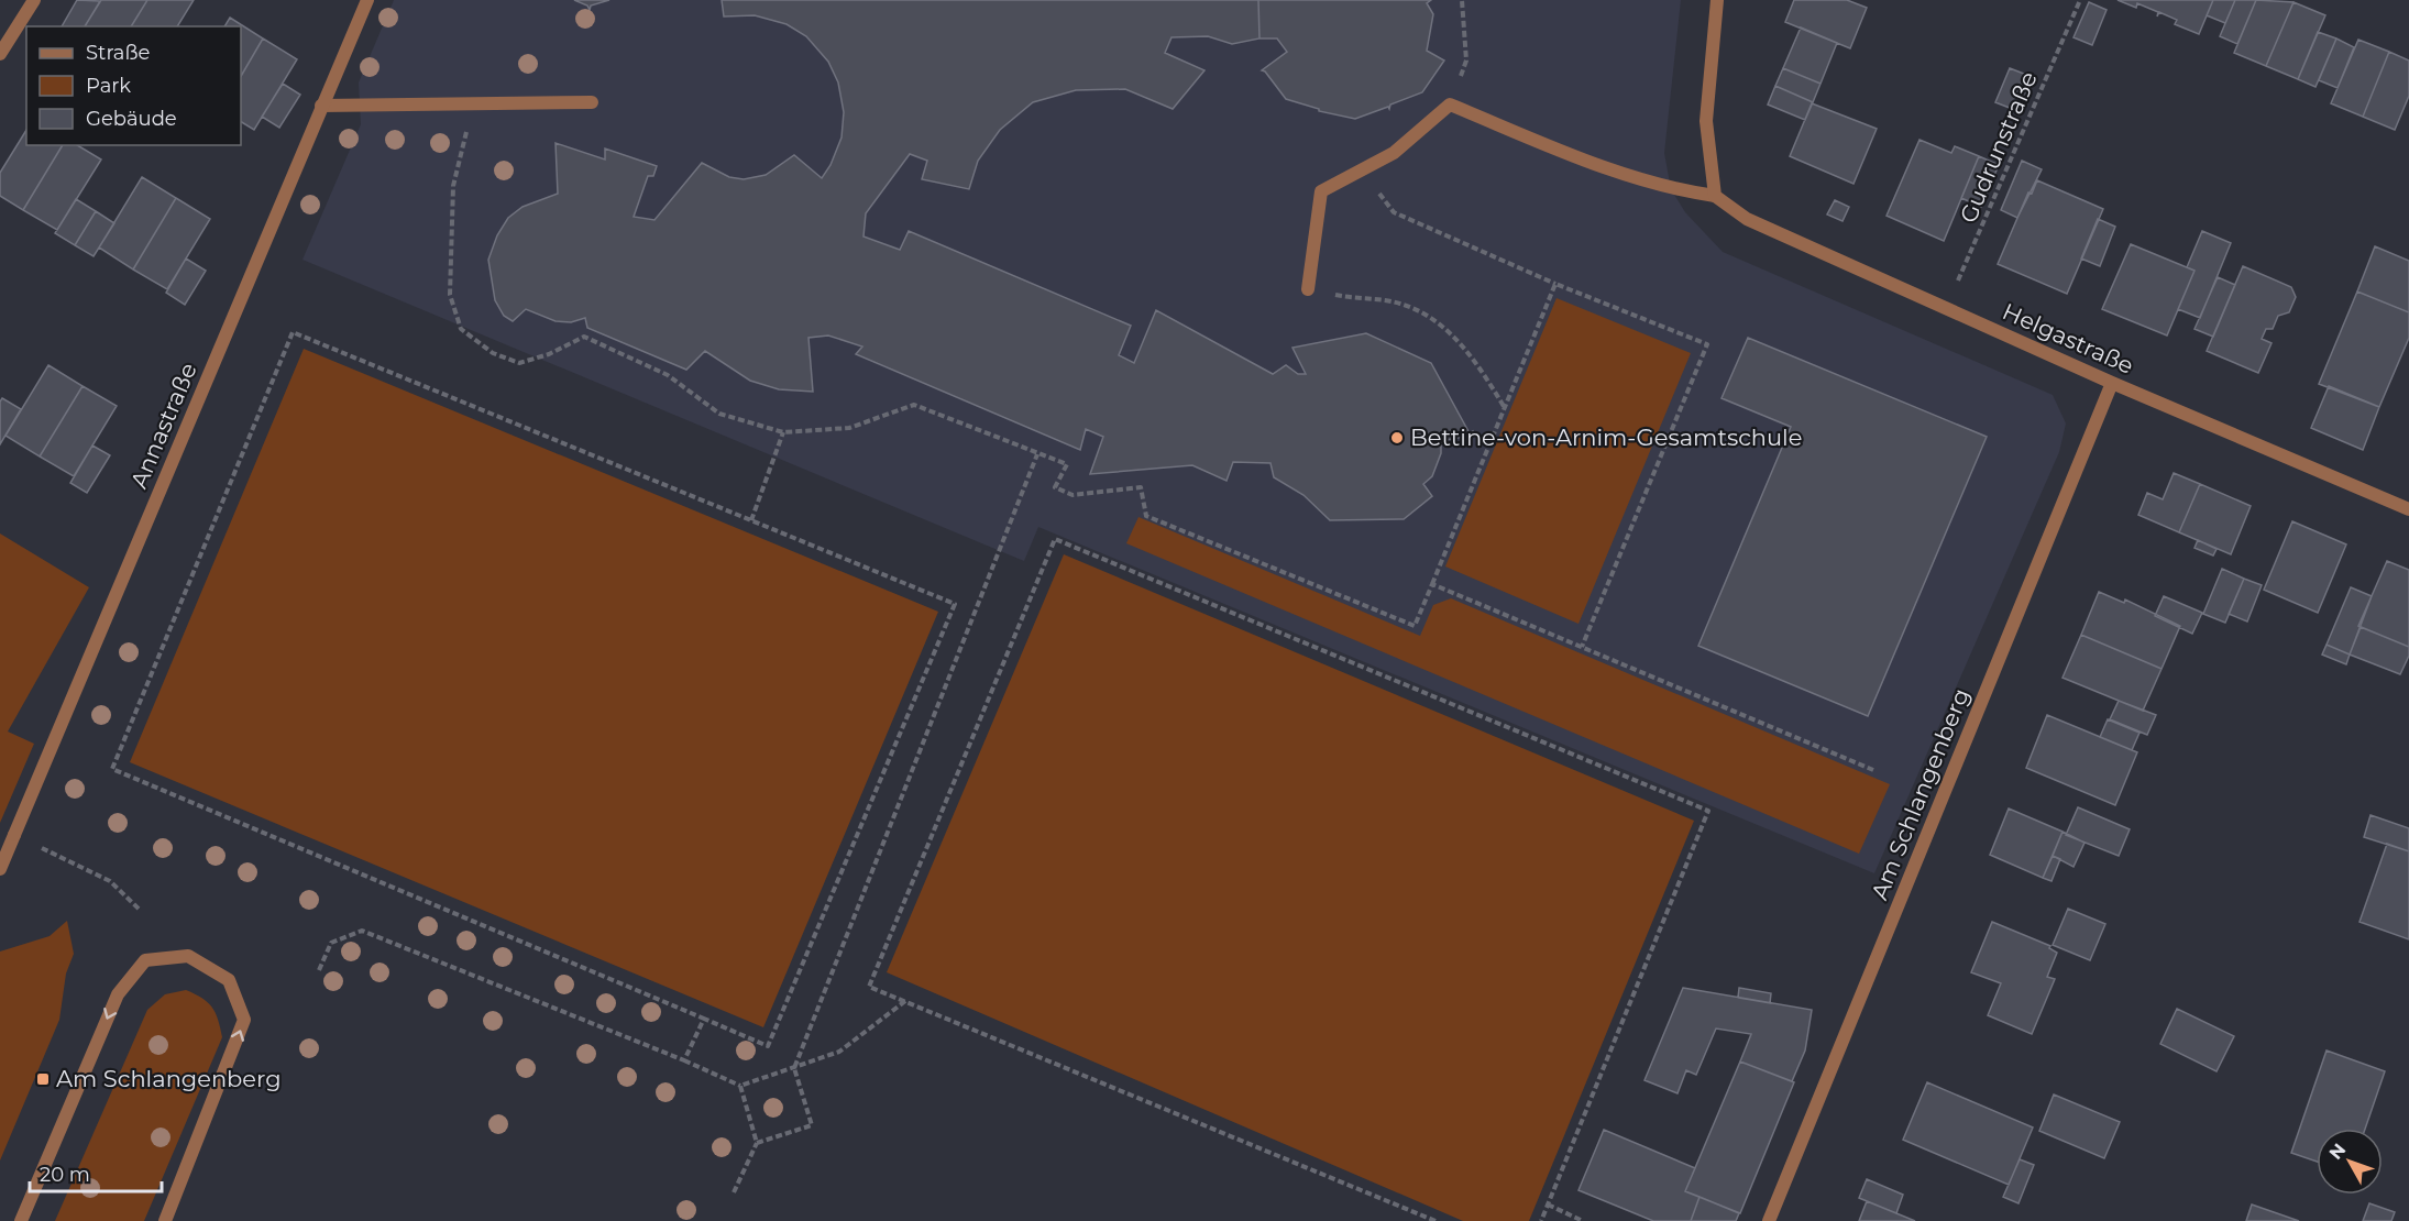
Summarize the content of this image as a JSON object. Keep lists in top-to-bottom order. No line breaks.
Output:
{"streets":{"street":["Helgastraße","Annastraße","Am Schlangenberg"],"path":["Gudrunstraße"]},"crossings":[["Gudrunstraße","Helgastraße"],["Helgastraße","Am Schlangenberg"]],"places":{"other":["Bettine-von-Arnim-Gesamtschule"],"transit":["Am Schlangenberg"]},"legend":["Straße","Park","Gebäude"],"scale_bar":"20 m","north":"top left"}
